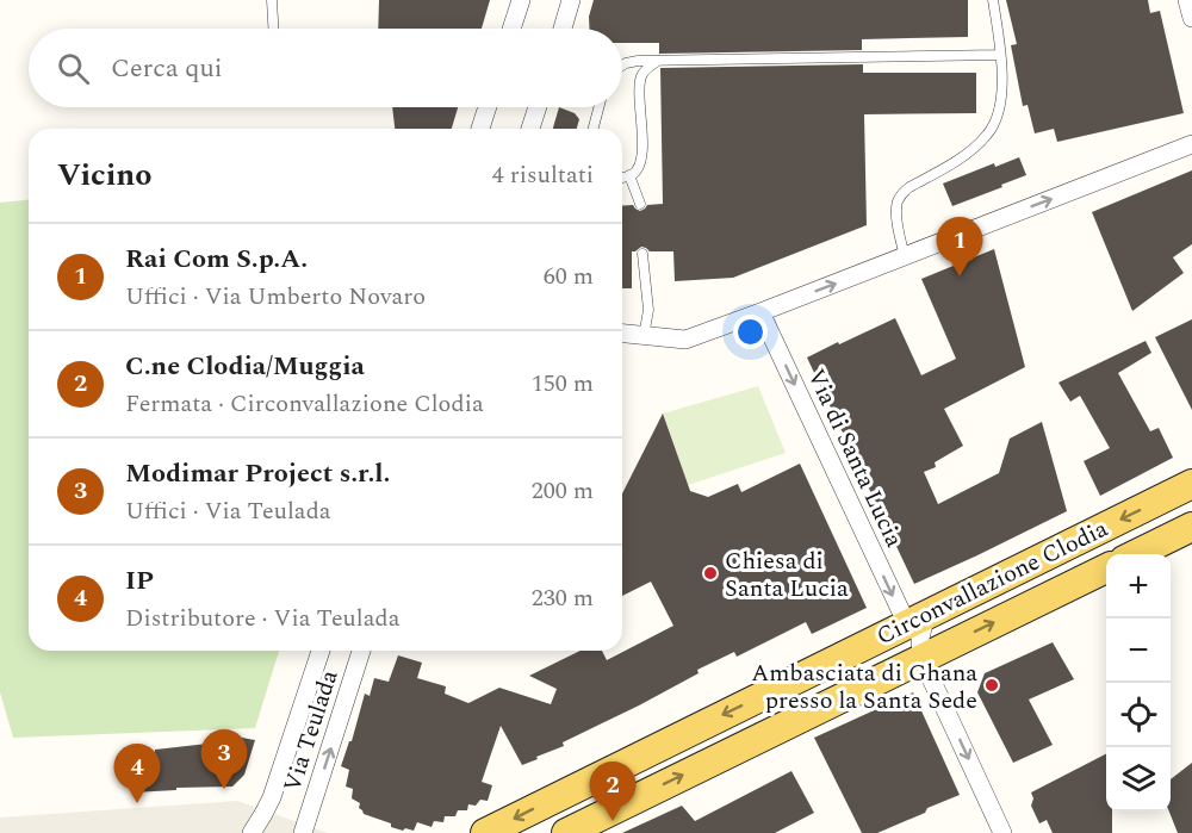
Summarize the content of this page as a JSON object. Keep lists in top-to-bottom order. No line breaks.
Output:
{"streets":{"main road":["Circonvallazione Clodia"],"street":["Via di Santa Lucia","Via Teulada"]},"crossings":[["Via di Santa Lucia","Circonvallazione Clodia"]],"one_way":["Via di Santa Lucia"],"places":["Chiesa di Santa Lucia","Ambasciata di Ghana presso la Santa Sede"],"page":{"search":"Cerca qui","heading":["Vicino","4 risultati"],"pins":["1","3","4","2"],"list":[{"mark":"1","name":"Rai Com S.p.A.","note":"Uffici · Via Umberto Novaro","value":"60 m"},{"mark":"2","name":"C.ne Clodia/Muggia","note":"Fermata · Circonvallazione Clodia","value":"150 m"},{"mark":"3","name":"Modimar Project s.r.l.","note":"Uffici · Via Teulada","value":"200 m"},{"mark":"4","name":"IP","note":"Distributore · Via Teulada","value":"230 m"}],"map_buttons":["+","−"]}}
